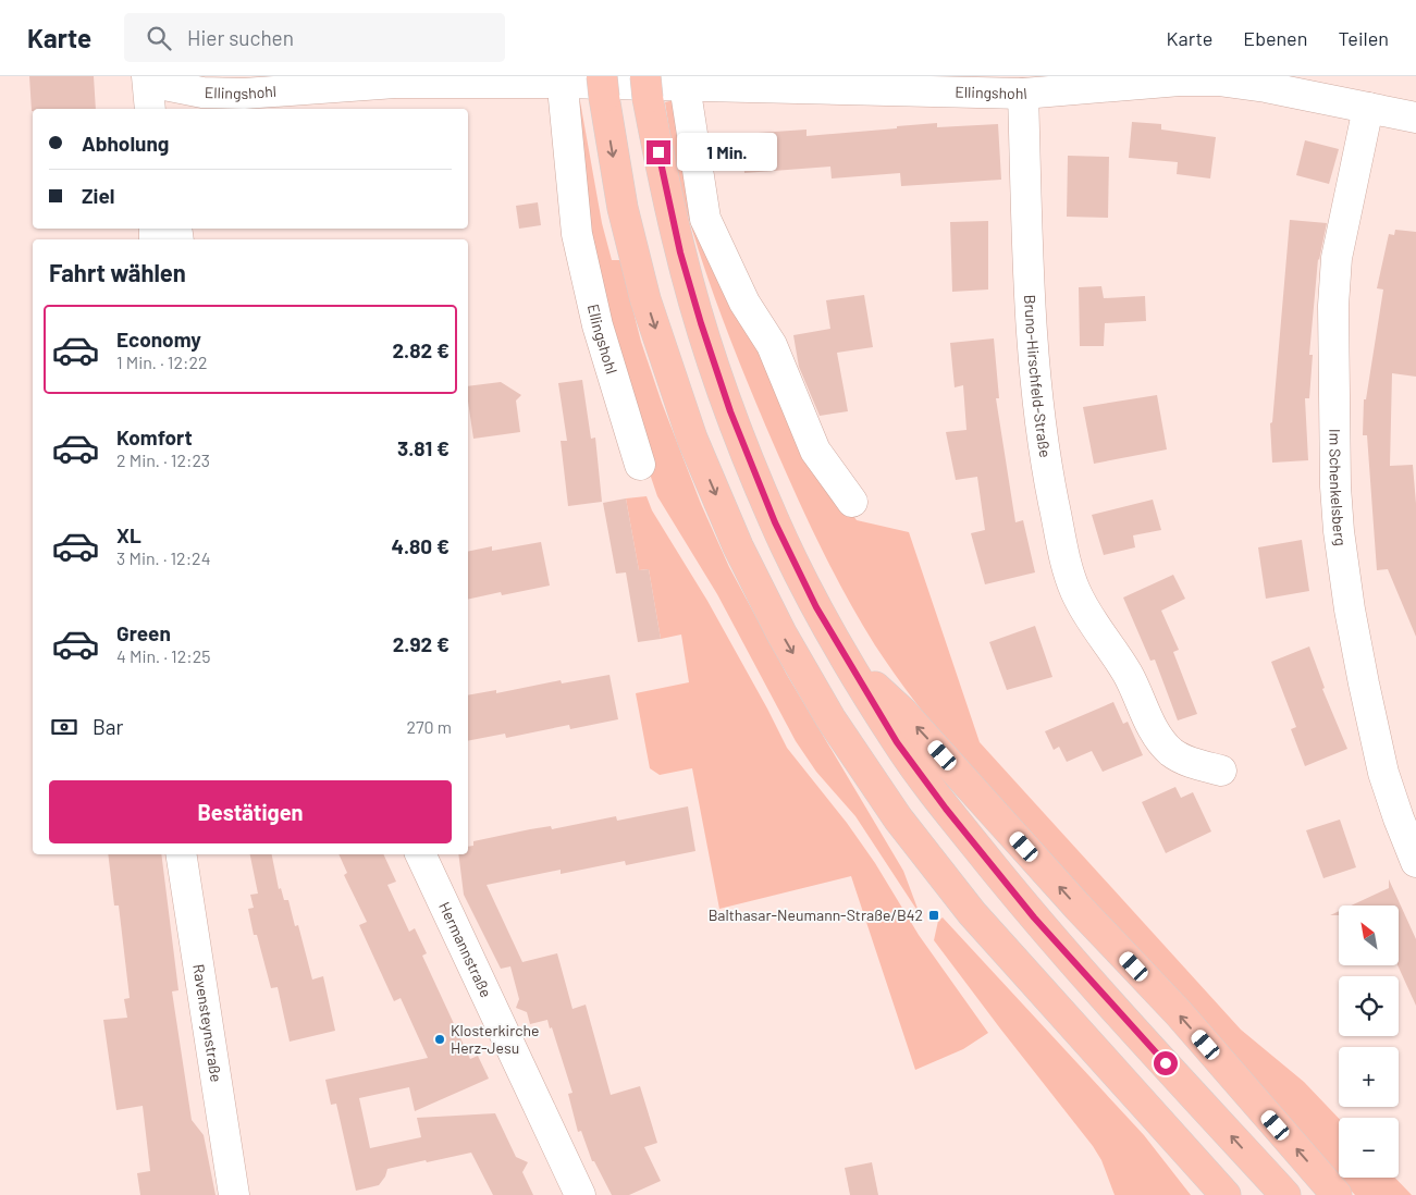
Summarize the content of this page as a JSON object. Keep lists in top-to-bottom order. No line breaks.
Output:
{"streets":{"street":["Ellingshohl","Bruno-Hirschfeld-Straße","Im Schenkelsberg","Hermannstraße","Ravensteynstraße"]},"crossings":[["Ellingshohl","Bruno-Hirschfeld-Straße"],["Ellingshohl","Im Schenkelsberg"]],"places":{"transit":["Balthasar-Neumann-Straße/B42"],"other":["Klosterkirche Herz-Jesu"]},"north":"top left","page":{"header":"Karte","search":"Hier suchen","nav":["Karte","Ebenen","Teilen"],"banner":["Abholung","Ziel"],"bubble":"1 Min.","heading":"Fahrt wählen","list":[{"name":"Economy","note":"1 Min. · 12:22","value":"2.82 €"},{"name":"Komfort","note":"2 Min. · 12:23","value":"3.81 €"},{"name":"XL","note":"3 Min. · 12:24","value":"4.80 €"},{"name":"Green","note":"4 Min. · 12:25","value":"2.92 €"}],"pay":["Bar","270 m"],"buttons":"Bestätigen","map_buttons":["+","−"]}}
